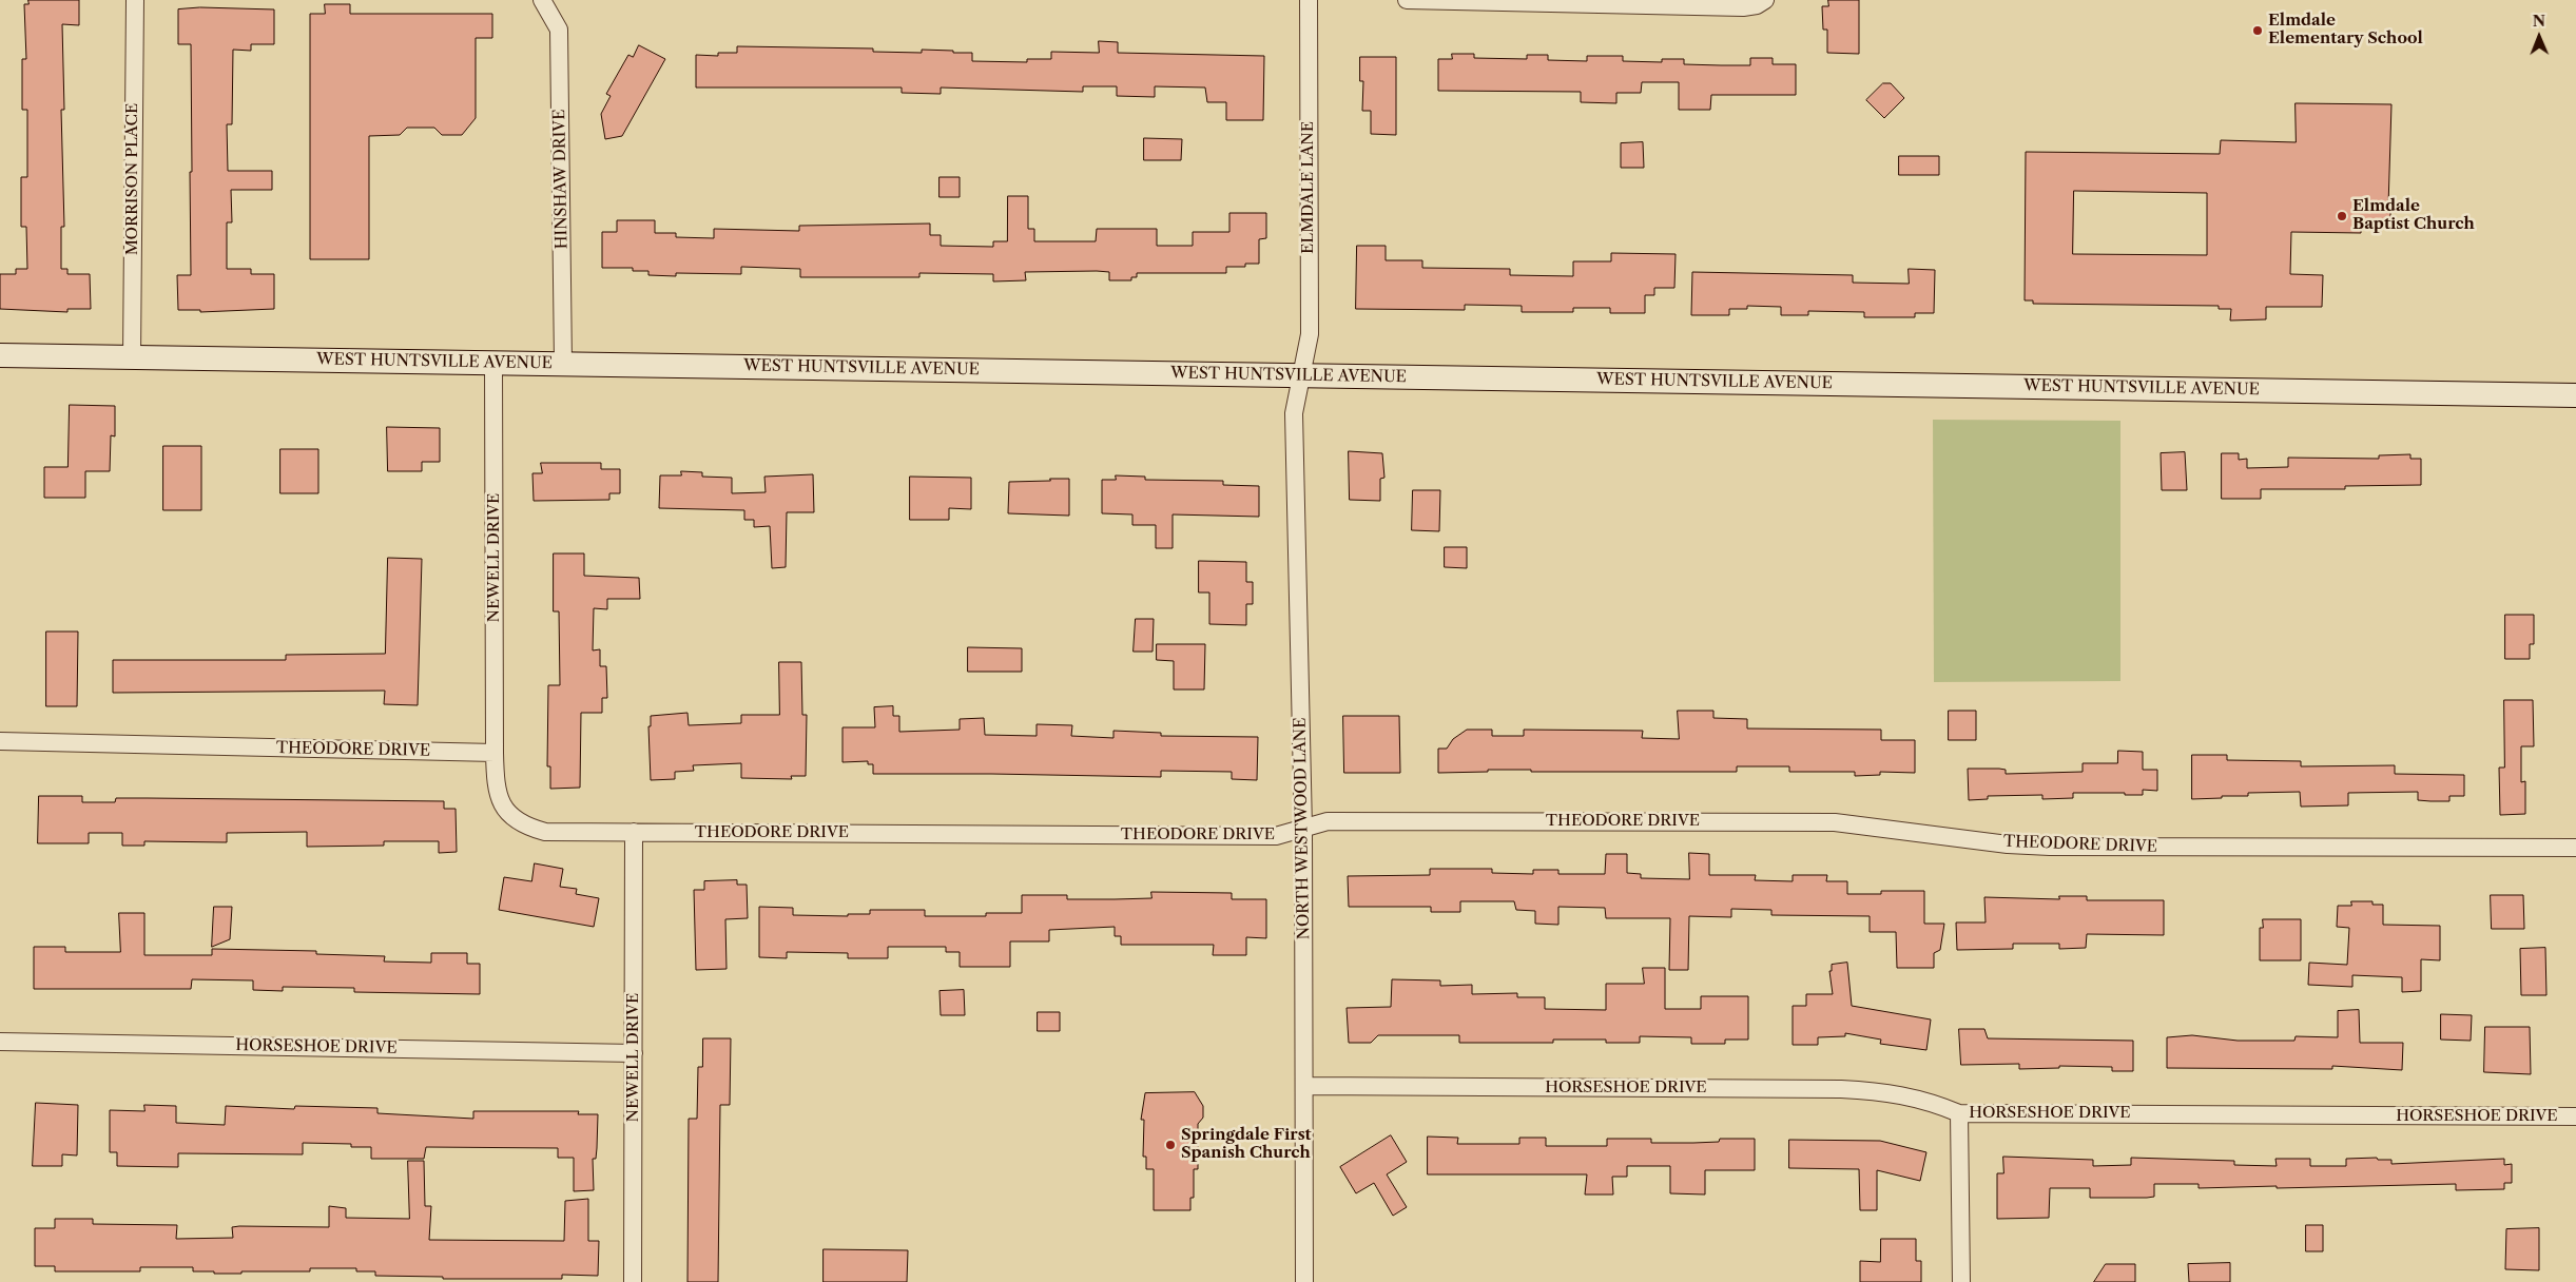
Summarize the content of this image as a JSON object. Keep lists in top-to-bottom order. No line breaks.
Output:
{"streets":{"main road":["WEST HUNTSVILLE AVENUE"],"street":["MORRISON PLACE","HINSHAW DRIVE","ELMDALE LANE","NEWELL DRIVE","THEODORE DRIVE","NORTH WESTWOOD LANE","HORSESHOE DRIVE"]},"crossings":[["MORRISON PLACE","WEST HUNTSVILLE AVENUE"],["HINSHAW DRIVE","WEST HUNTSVILLE AVENUE"],["ELMDALE LANE","WEST HUNTSVILLE AVENUE"],["ELMDALE LANE","NORTH WESTWOOD LANE"],["WEST HUNTSVILLE AVENUE","NEWELL DRIVE"],["WEST HUNTSVILLE AVENUE","NORTH WESTWOOD LANE"],["NEWELL DRIVE","THEODORE DRIVE"],["NEWELL DRIVE","HORSESHOE DRIVE"],["THEODORE DRIVE","NORTH WESTWOOD LANE"],["NORTH WESTWOOD LANE","HORSESHOE DRIVE"]],"places":["Elmdale Elementary School","Elmdale Baptist Church","Springdale First Spanish Church"],"north":"top"}
